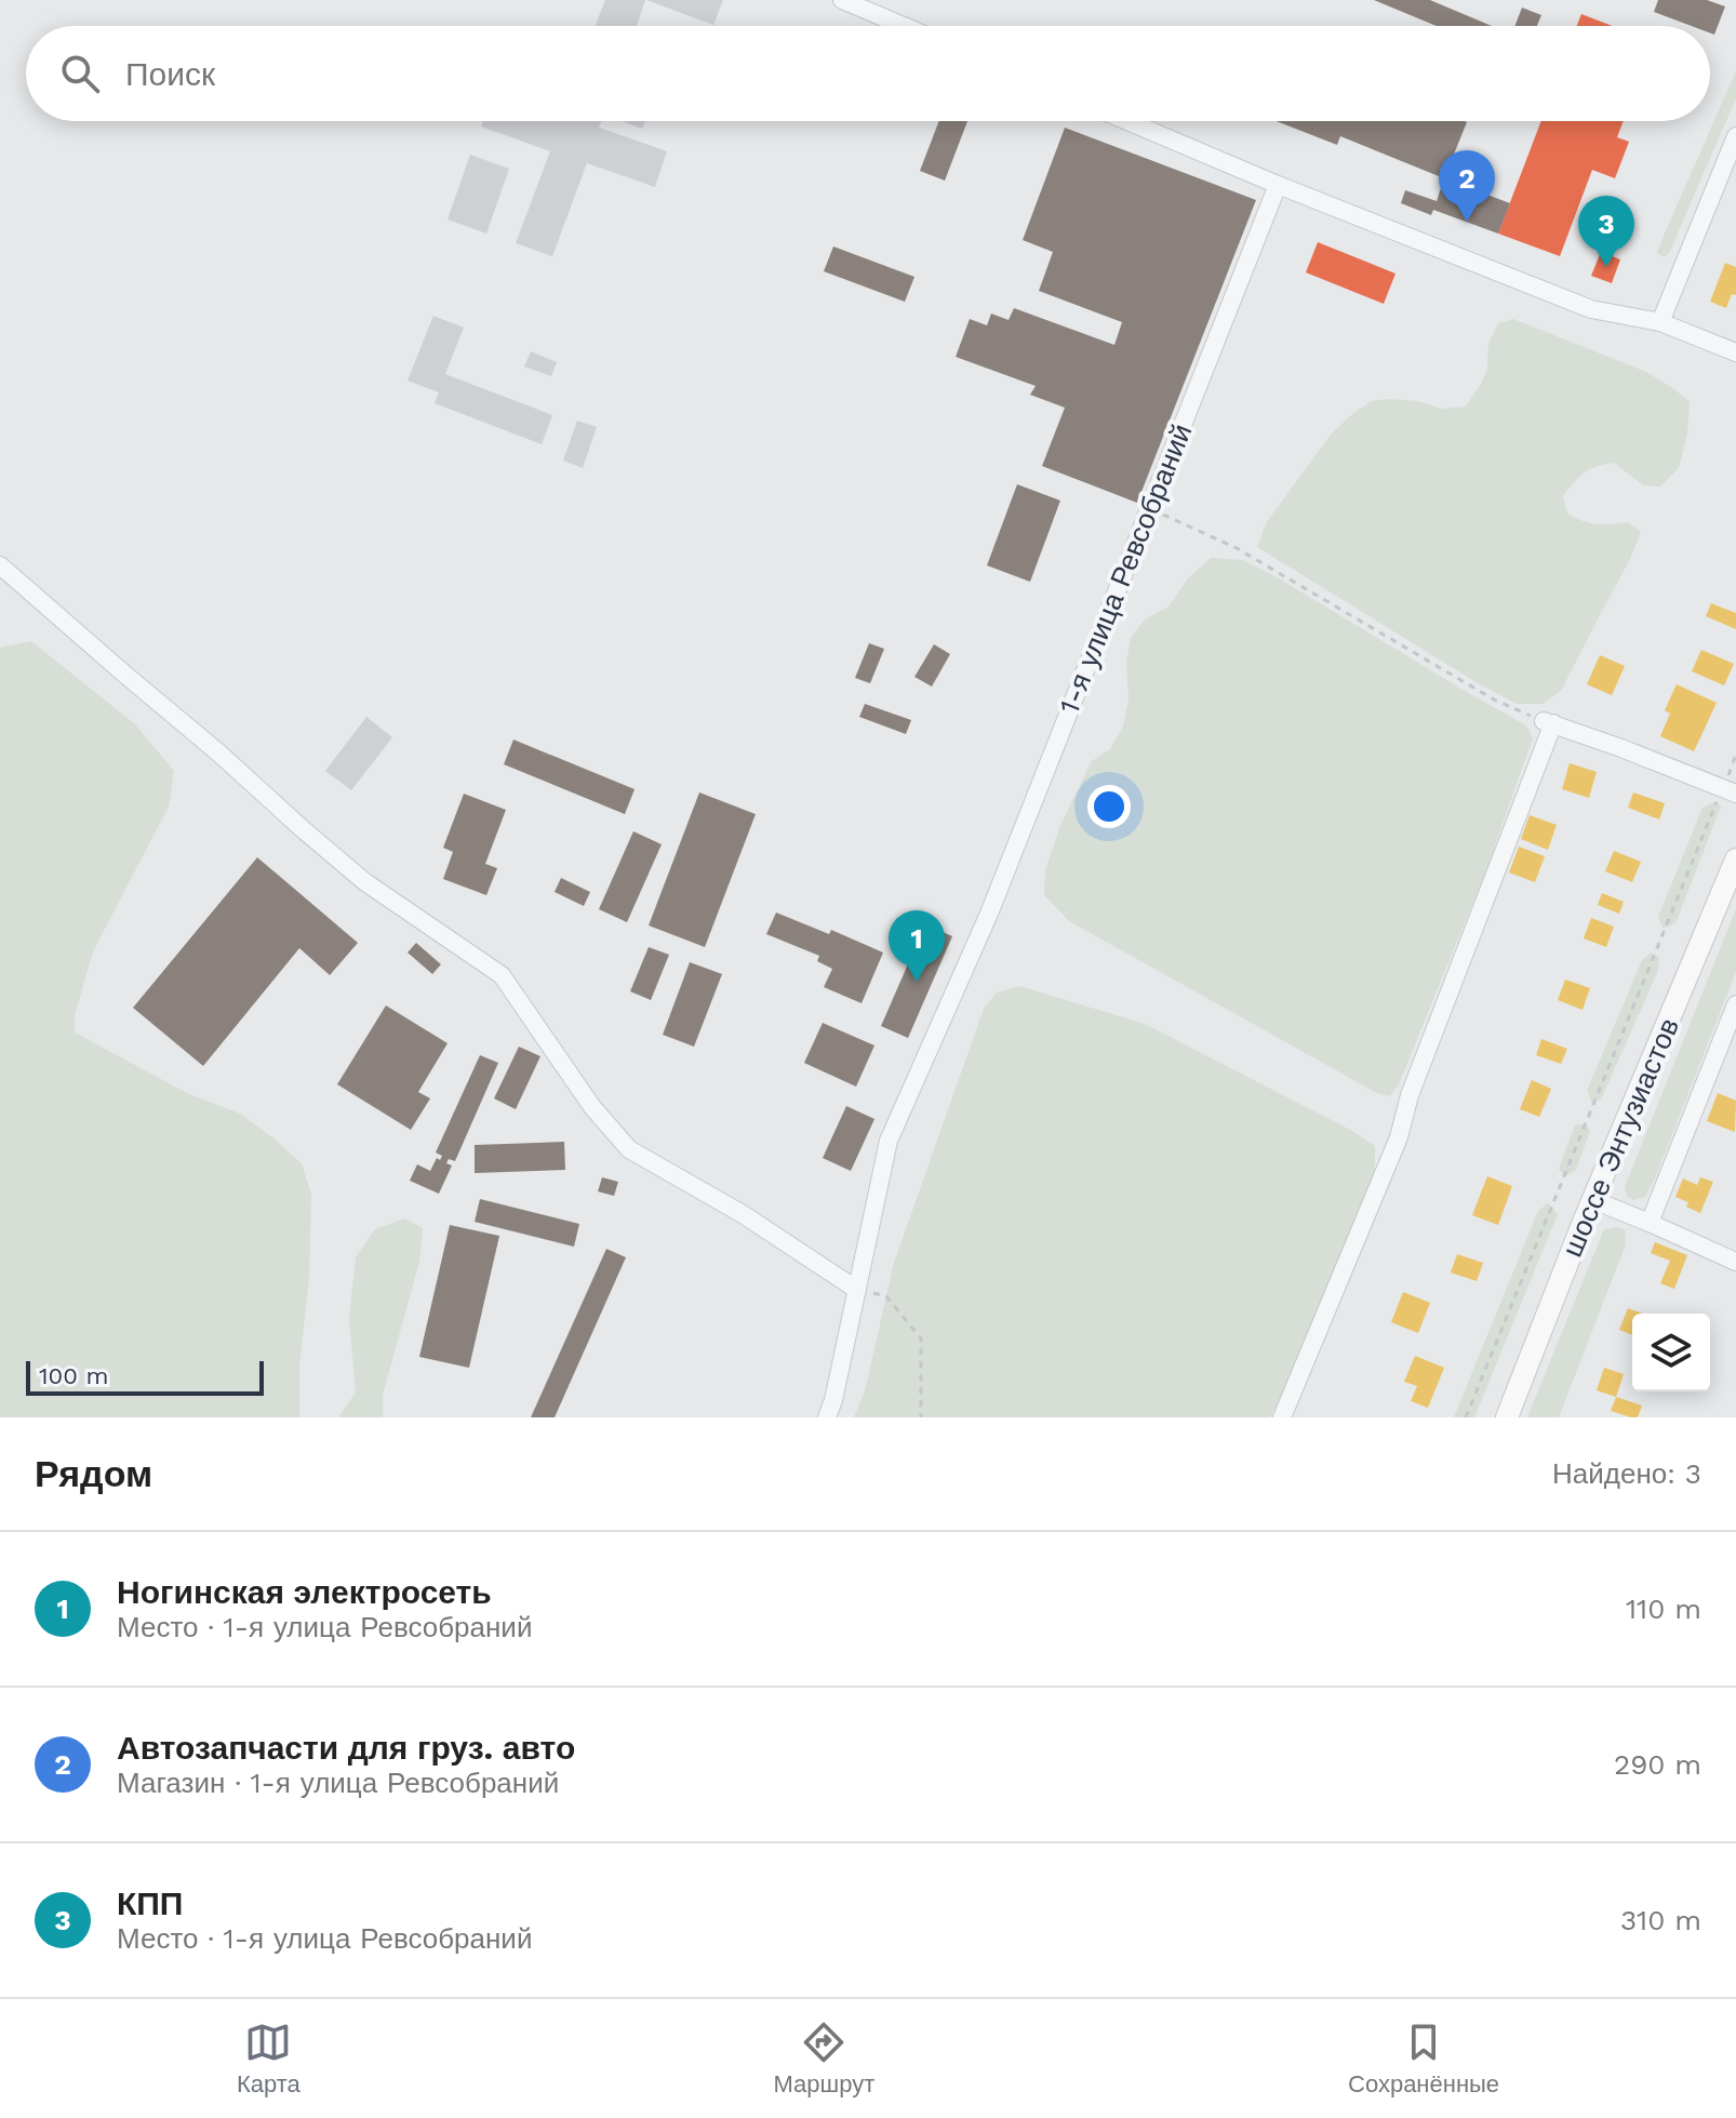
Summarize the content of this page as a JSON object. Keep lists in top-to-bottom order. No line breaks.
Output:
{"streets":{"main road":["шоссе Энтузиастов"],"street":["1-я улица Ревсобраний"]},"scale_bar":"100 m","page":{"search":"Поиск","pins":["2","3","1"],"scale":"100 m","heading":["Рядом","Найдено: 3"],"list":[{"mark":"1","name":"Ногинская электросеть","note":"Место · 1-я улица Ревсобраний","value":"110 m"},{"mark":"2","name":"Автозапчасти для груз. авто","note":"Магазин · 1-я улица Ревсобраний","value":"290 m"},{"mark":"3","name":"КПП","note":"Место · 1-я улица Ревсобраний","value":"310 m"}],"nav":["Карта","Маршрут","Сохранённые"]}}
